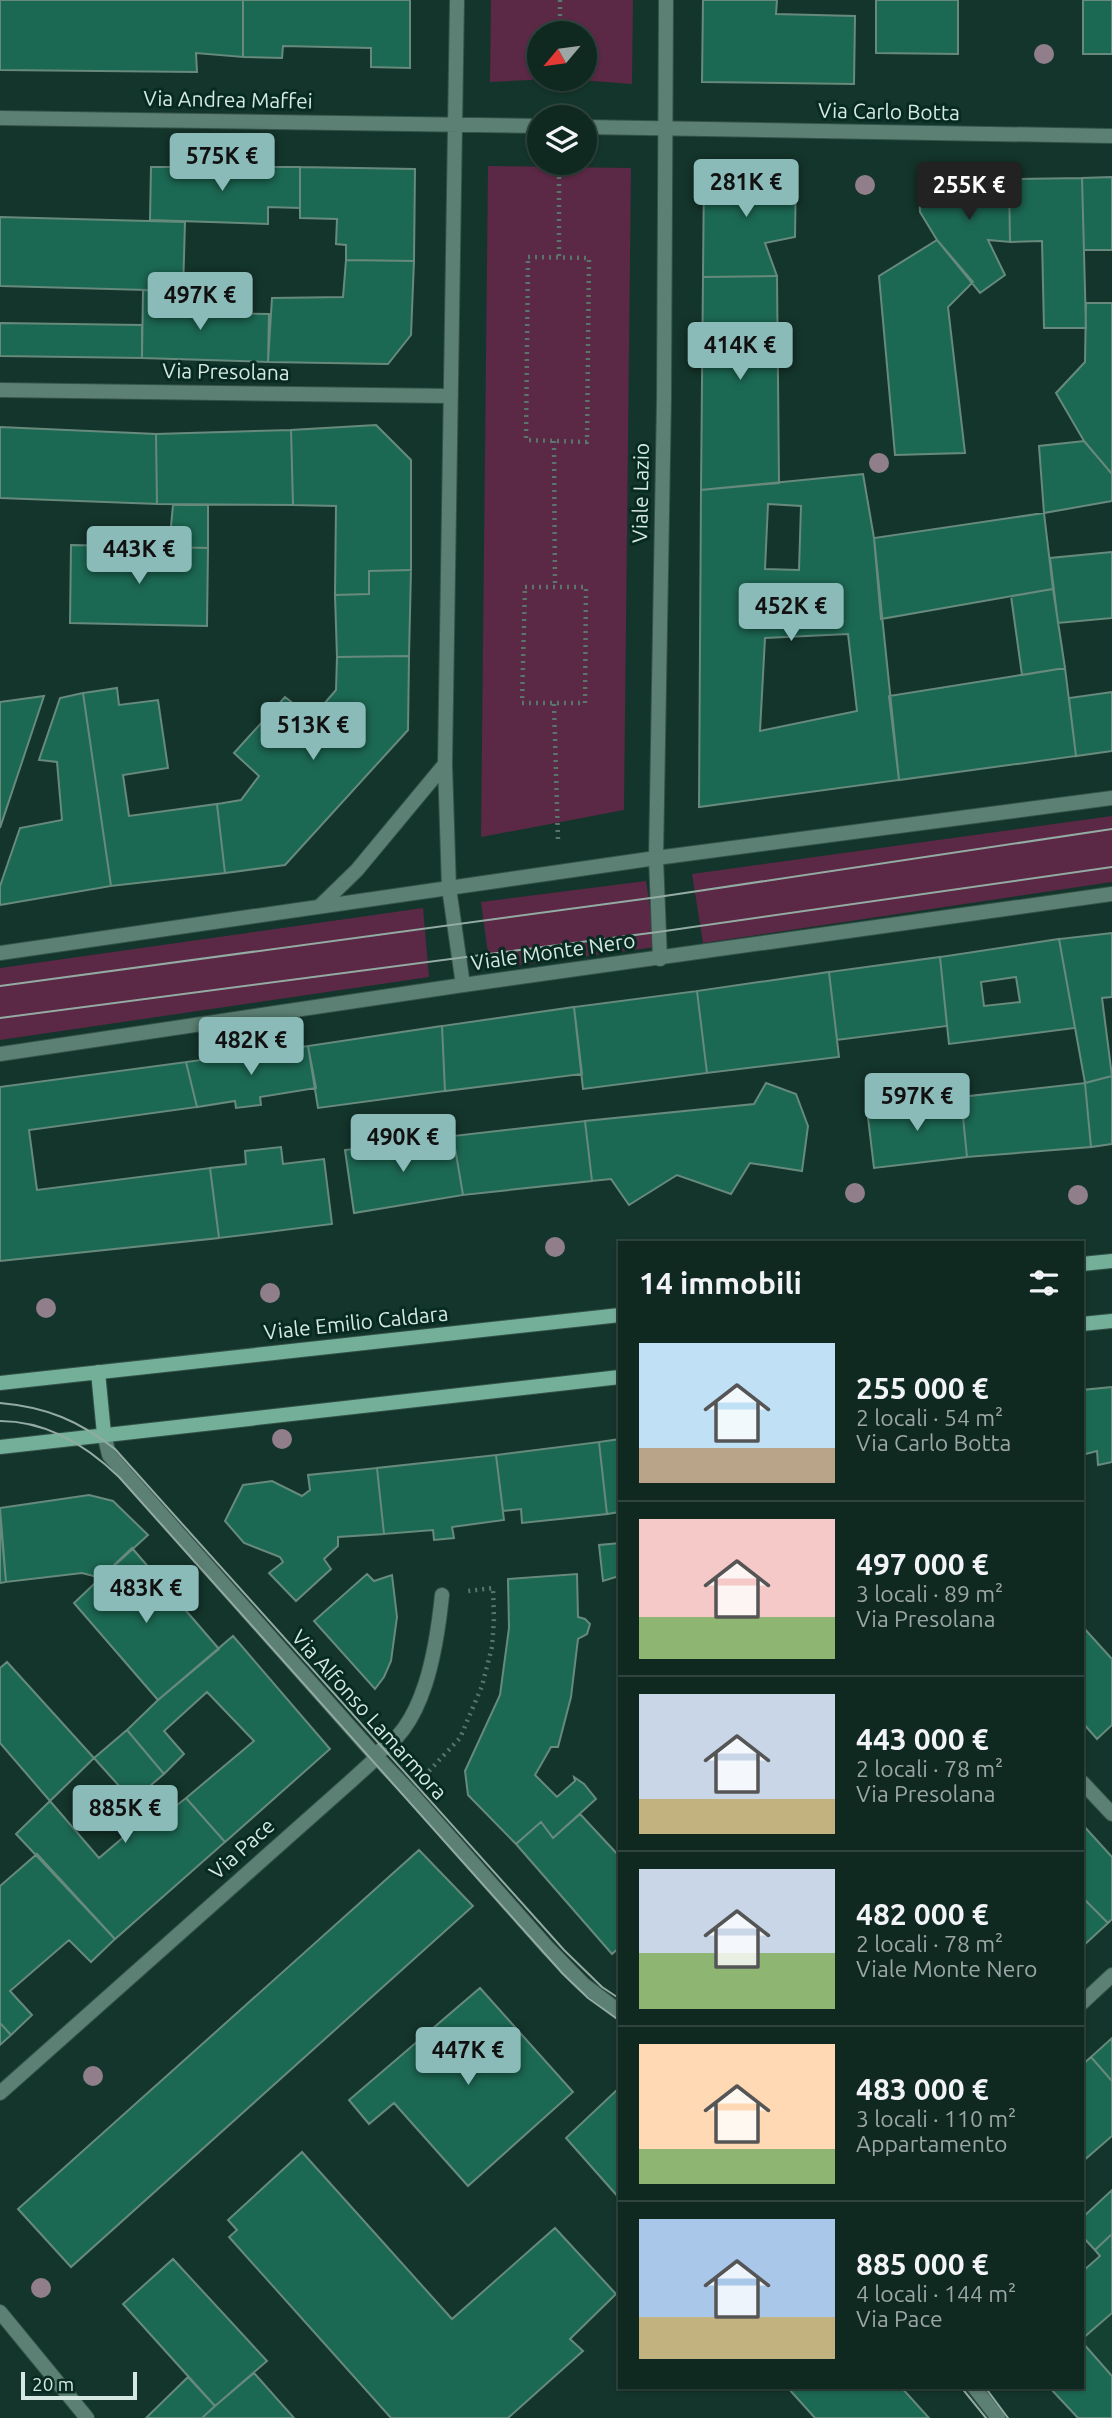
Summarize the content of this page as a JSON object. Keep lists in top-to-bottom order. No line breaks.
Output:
{"streets":{"main road":["Viale Emilio Caldara"],"street":["Via Andrea Maffei","Via Carlo Botta","Via Presolana","Viale Lazio","Viale Monte Nero","Via Alfonso Lamarmora","Via Pace"]},"crossings":[["Via Carlo Botta","Viale Lazio"],["Viale Lazio","Viale Monte Nero"],["Via Alfonso Lamarmora","Via Pace"]],"scale_bar":"20 m","north":"bottom left","page":{"price":["575K €","281K €","255K €","497K €","414K €","443K €","452K €","513K €","482K €","597K €","490K €","483K €","885K €","447K €"],"heading":"14 immobili","list":[{"name":"255 000 €","note":"2 locali · 54 m² · Via Carlo Botta"},{"name":"497 000 €","note":"3 locali · 89 m² · Via Presolana"},{"name":"443 000 €","note":"2 locali · 78 m² · Via Presolana"},{"name":"482 000 €","note":"2 locali · 78 m² · Viale Monte Nero"},{"name":"483 000 €","note":"3 locali · 110 m² · Appartamento"},{"name":"885 000 €","note":"4 locali · 144 m² · Via Pace"}],"scale":"20 m"}}
